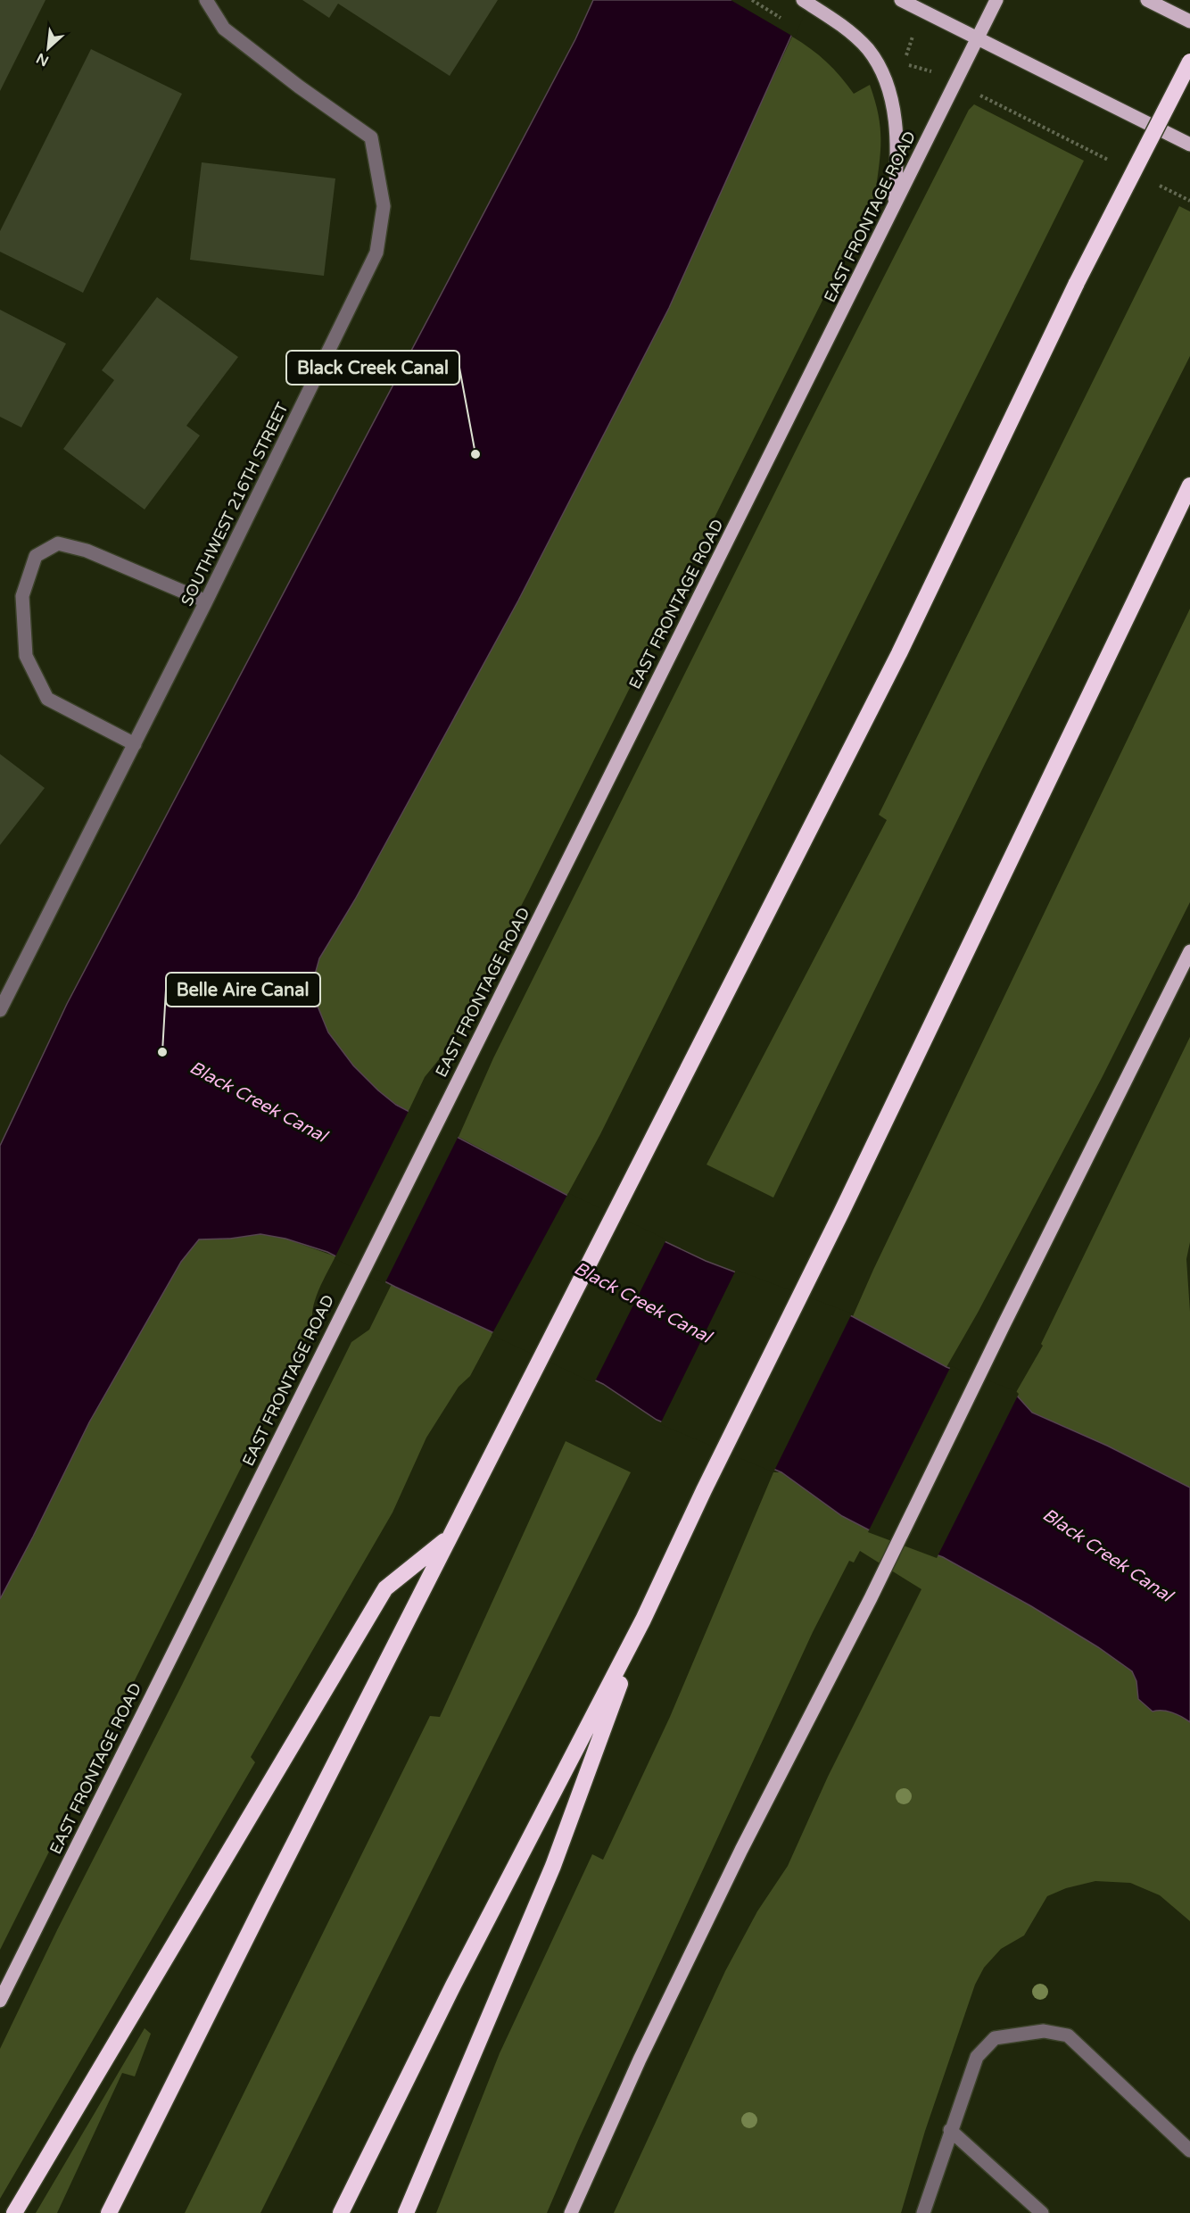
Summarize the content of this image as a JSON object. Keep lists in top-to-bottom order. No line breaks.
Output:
{"streets":{"main road":["EAST FRONTAGE ROAD"],"street":["SOUTHWEST 216TH STREET"]},"water":["Black Creek Canal"],"places":["Black Creek Canal","Belle Aire Canal"],"north":"bottom left"}
